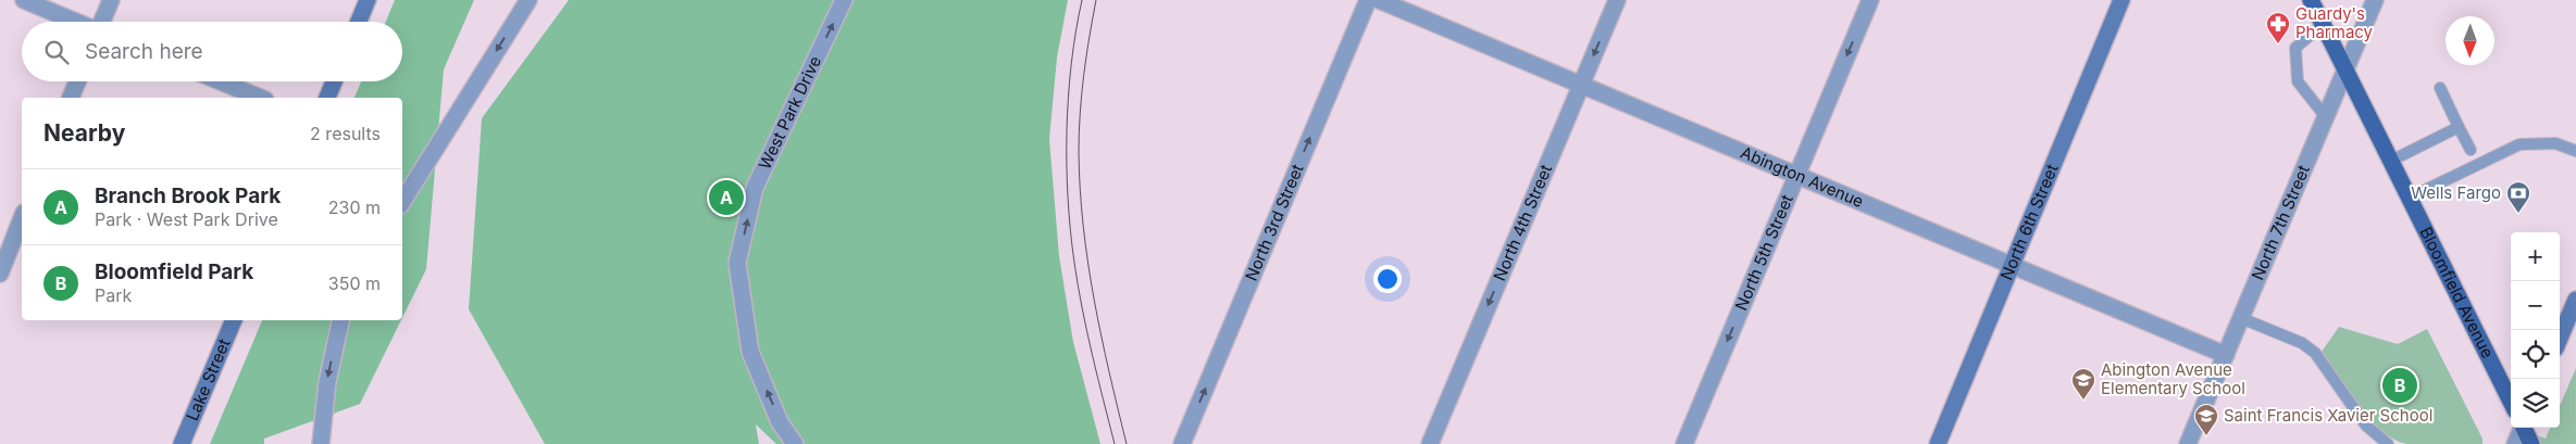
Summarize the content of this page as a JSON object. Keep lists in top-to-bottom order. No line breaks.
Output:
{"streets":{"main road":["Bloomfield Avenue"],"street":["West Park Drive","Abington Avenue","North 3rd Street","North 4th Street","North 6th Street","North 7th Street","North 5th Street","Lake Street"]},"crossings":[["Abington Avenue","North 4th Street"],["Abington Avenue","North 6th Street"],["Abington Avenue","North 7th Street"],["Abington Avenue","North 5th Street"],["North 7th Street","Bloomfield Avenue"]],"one_way":["West Park Drive","North 3rd Street","North 4th Street","North 5th Street"],"places":{"pharmacy":["Guardy's Pharmacy"],"bank":["Wells Fargo"],"school or university":["Abington Avenue Elementary School","Saint Francis Xavier School"]},"north":"bottom","page":{"search":"Search here","heading":["Nearby","2 results"],"list":[{"mark":"A","name":"Branch Brook Park","note":"Park · West Park Drive","value":"230 m"},{"mark":"B","name":"Bloomfield Park","note":"Park","value":"350 m"}],"pins":["A","B"],"map_buttons":["+","−"]}}
